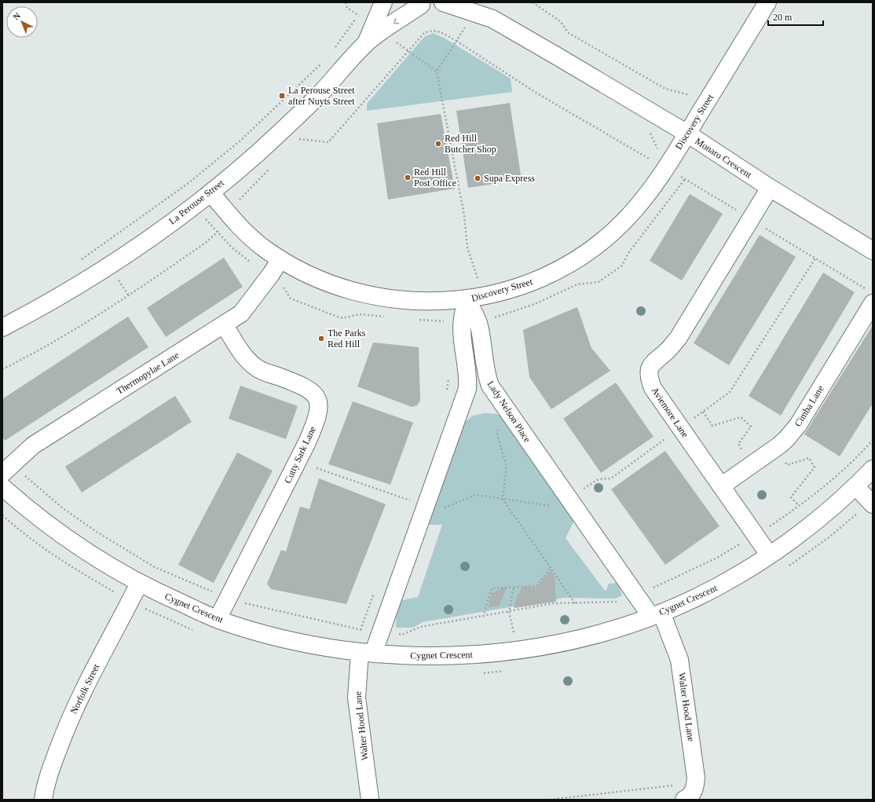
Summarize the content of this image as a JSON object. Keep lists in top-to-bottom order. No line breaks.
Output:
{"streets":{"street":["Discovery Street","Monaro Crescent","La Perouse Street","Thermopylae Lane","Cimba Lane","Lady Nelson Place","Aviemore Lane","Cutty Sark Lane","Cygnet Crescent","Norfolk Street","Walter Hood Lane"]},"crossings":[["Discovery Street","Monaro Crescent"],["Discovery Street","La Perouse Street"],["Discovery Street","Thermopylae Lane"],["Discovery Street","Lady Nelson Place"],["Monaro Crescent","Aviemore Lane"],["Thermopylae Lane","Cutty Sark Lane"],["Cimba Lane","Aviemore Lane"],["Lady Nelson Place","Cygnet Crescent"],["Lady Nelson Place","Walter Hood Lane"],["Aviemore Lane","Cygnet Crescent"],["Cutty Sark Lane","Cygnet Crescent"],["Cygnet Crescent","Norfolk Street"],["Cygnet Crescent","Walter Hood Lane"]],"places":{"transit":["La Perouse Street after Nuyts Street"],"other":["Red Hill Butcher Shop","Red Hill Post Office","Supa Express","The Parks Red Hill"]},"scale_bar":"20 m","north":"top left"}
